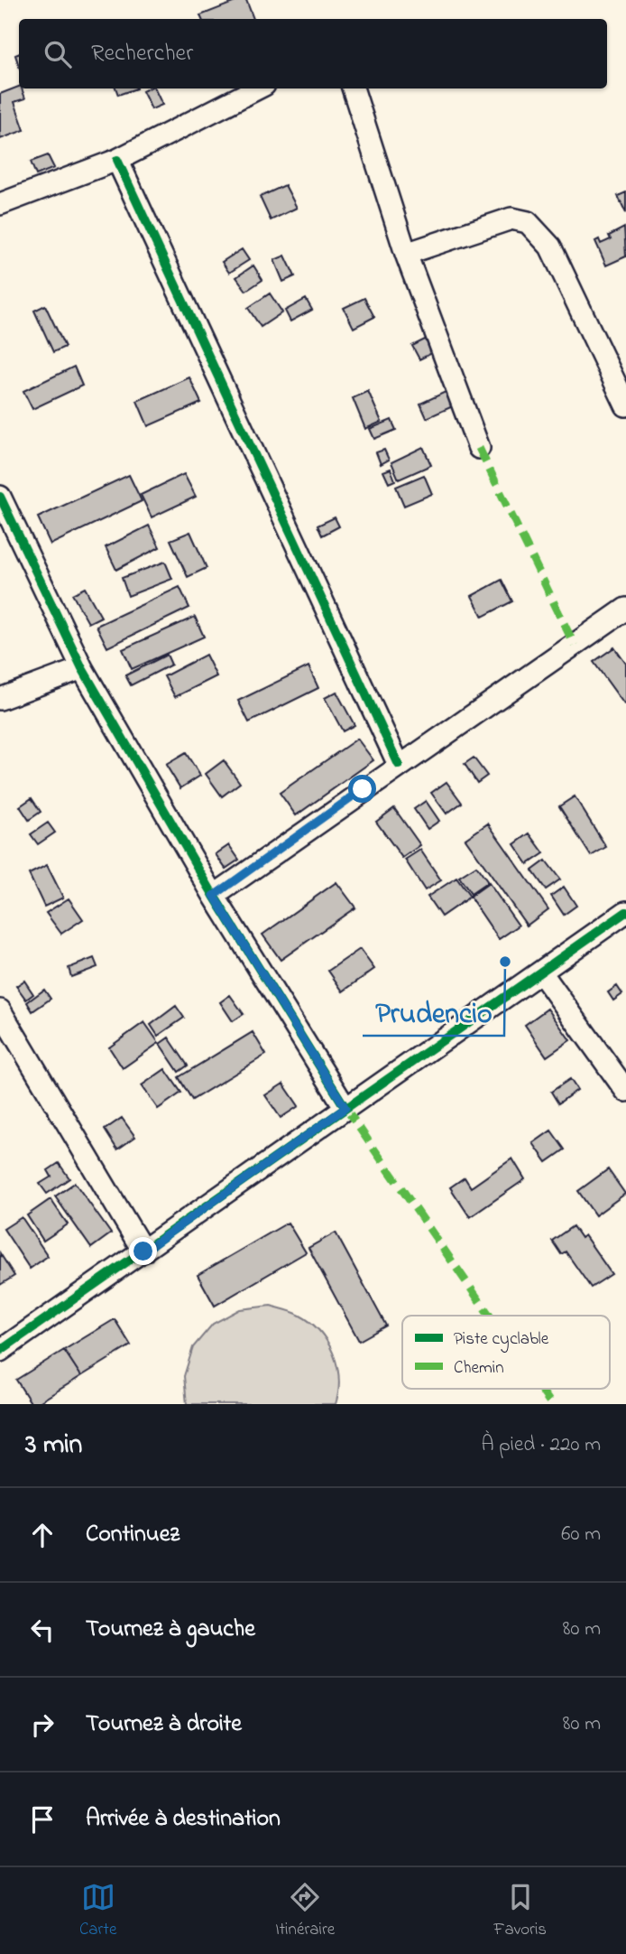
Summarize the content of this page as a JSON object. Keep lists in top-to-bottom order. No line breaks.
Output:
{"places":["Prudencio"],"legend":["Piste cyclable","Chemin"],"page":{"search":"Rechercher","heading":["3 min","À pied · 220 m"],"list":[["Continuez","60 m"],["Tournez à gauche","80 m"],["Tournez à droite","80 m"],"Arrivée à destination"],"nav":["Carte","Itinéraire","Favoris"]}}
